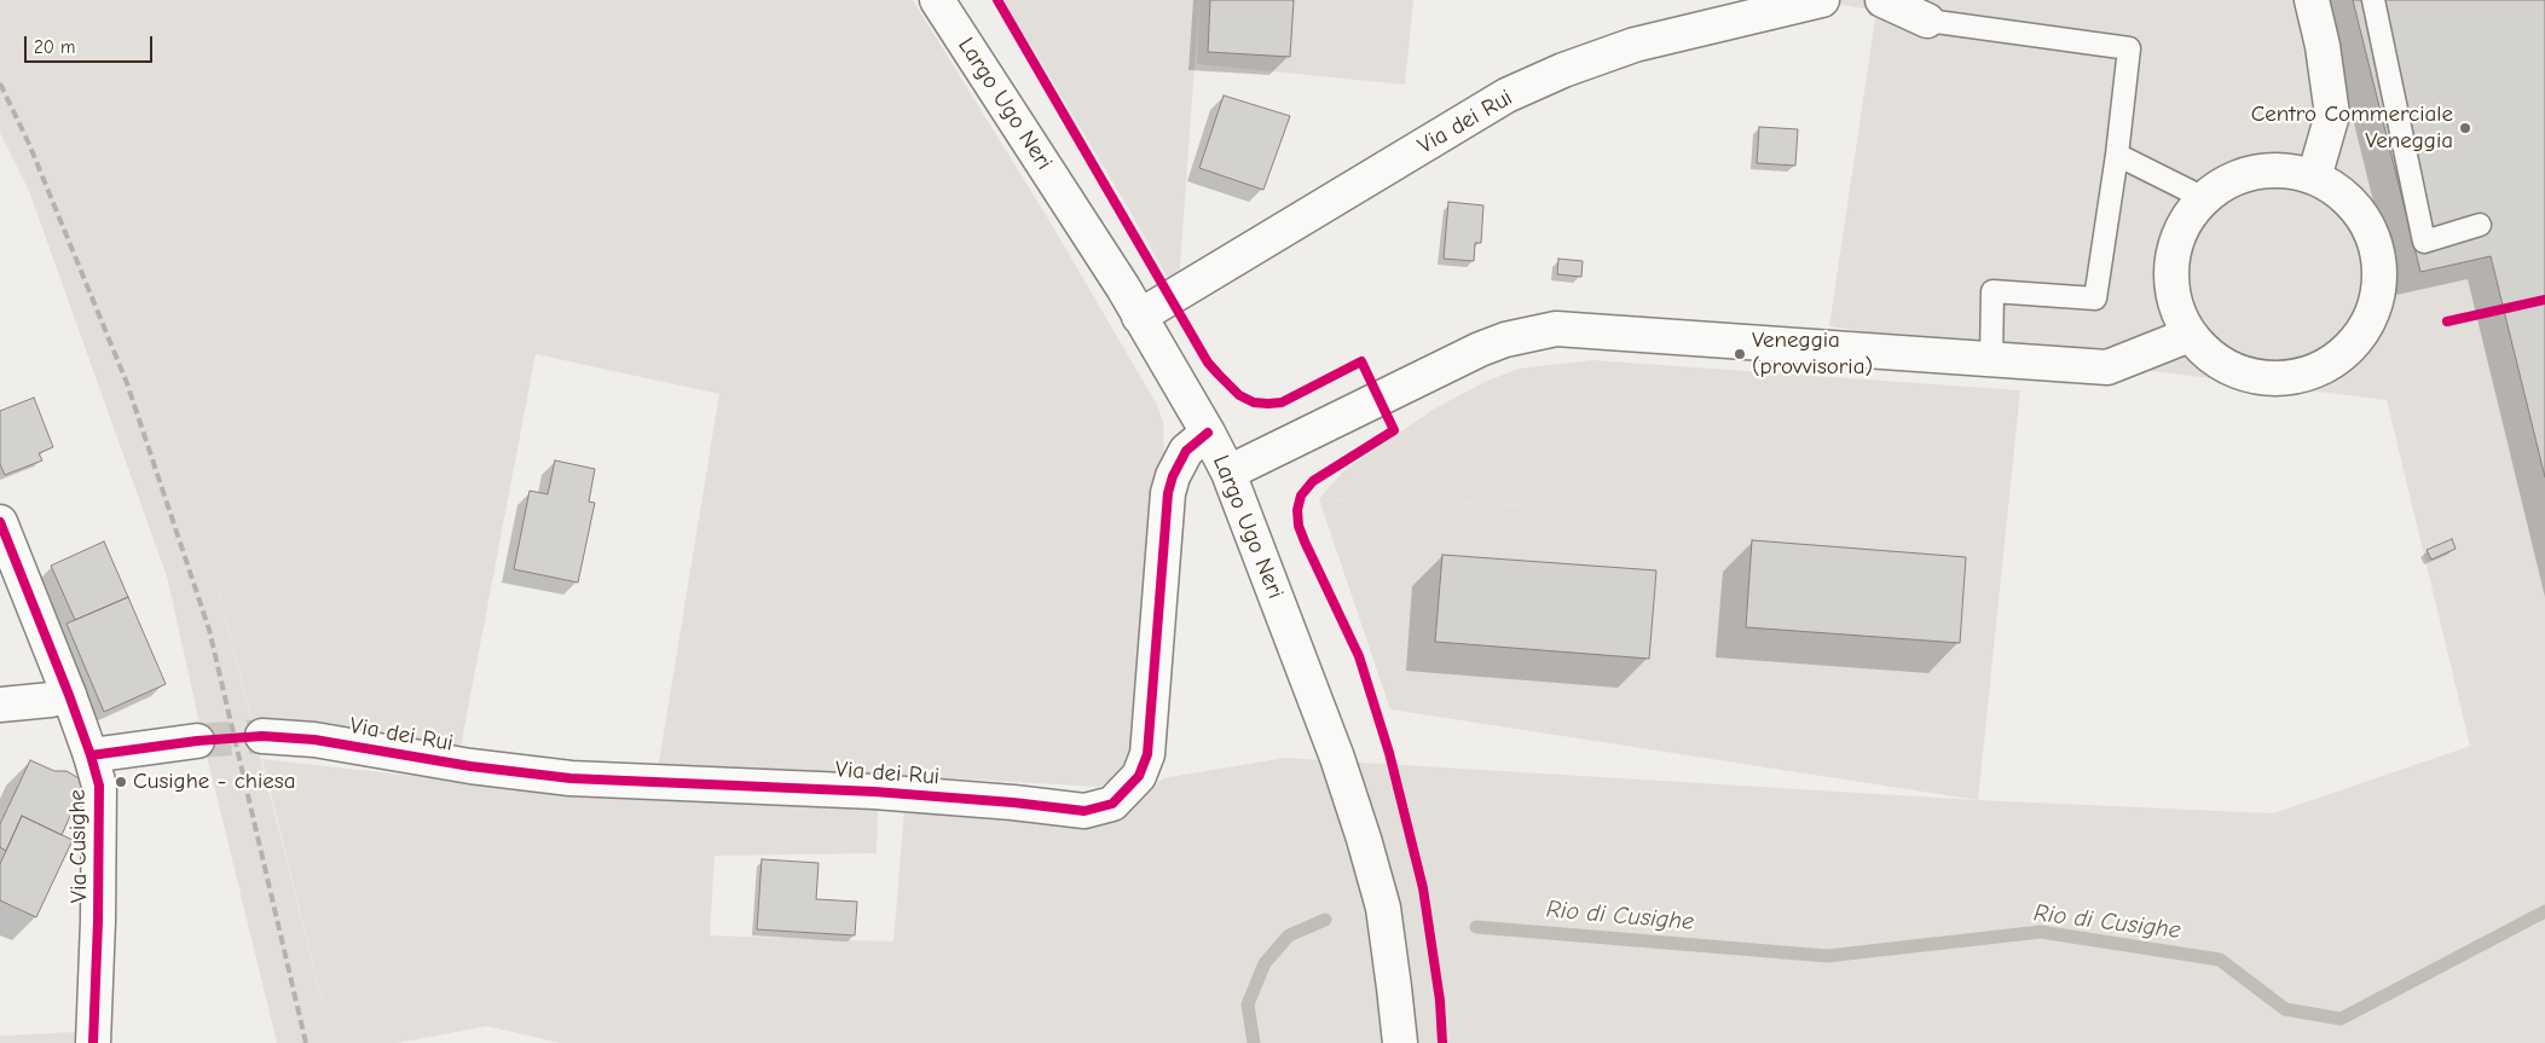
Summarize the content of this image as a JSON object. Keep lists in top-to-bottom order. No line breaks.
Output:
{"streets":{"street":["Largo Ugo Neri","Via dei Rui","Via Cusighe"]},"crossings":[["Largo Ugo Neri","Via dei Rui"]],"water":["Rio di Cusighe"],"places":["Centro Commerciale Veneggia","Veneggia (provvisoria)","Cusighe - chiesa"],"scale_bar":"20 m"}
